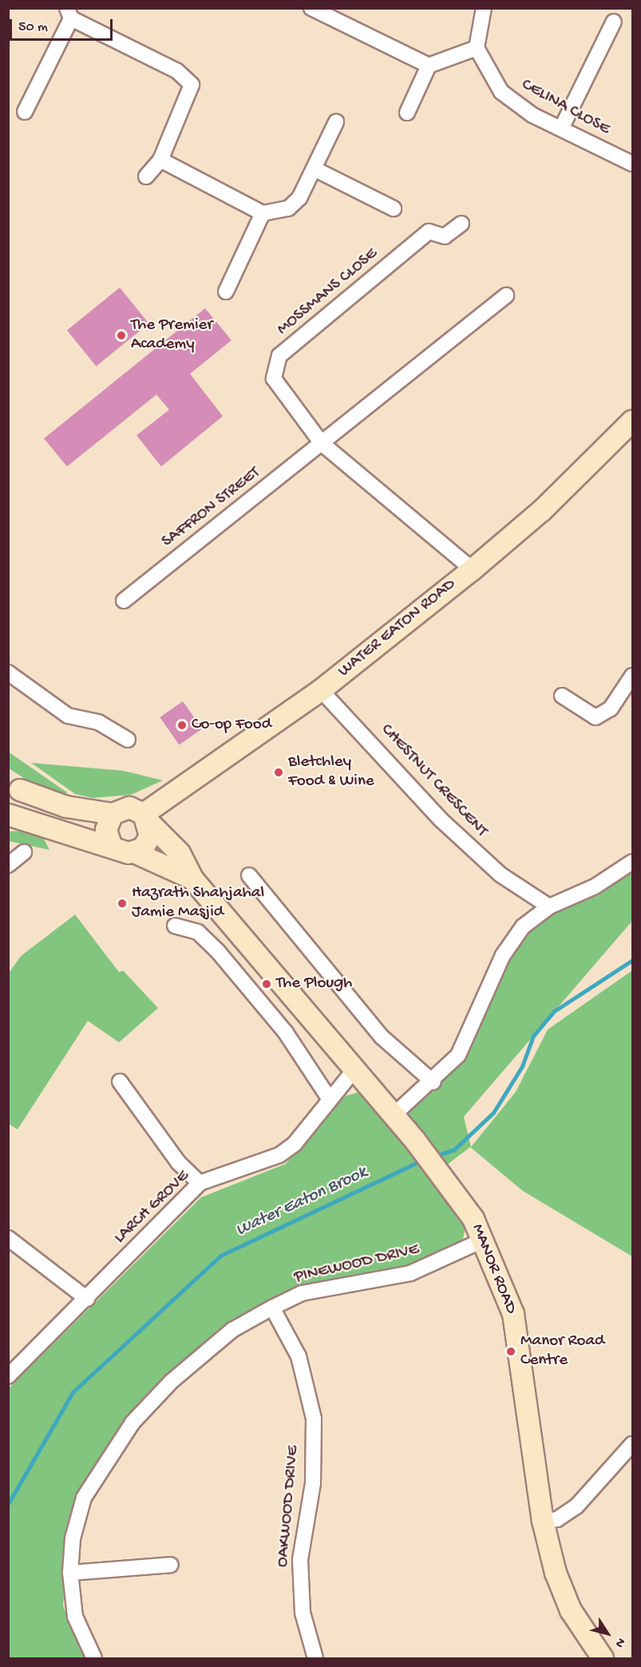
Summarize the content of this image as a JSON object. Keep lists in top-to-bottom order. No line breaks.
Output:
{"streets":{"street":["CELINA CLOSE","MOSSMANS CLOSE","SAFFRON STREET","WATER EATON ROAD","CHESTNUT CRESCENT","LARCH GROVE","PINEWOOD DRIVE","MANOR ROAD","OAKWOOD DRIVE"]},"crossings":[["MOSSMANS CLOSE","SAFFRON STREET"],["WATER EATON ROAD","CHESTNUT CRESCENT"],["WATER EATON ROAD","MANOR ROAD"],["LARCH GROVE","MANOR ROAD"],["PINEWOOD DRIVE","MANOR ROAD"],["PINEWOOD DRIVE","OAKWOOD DRIVE"]],"water":["Water Eaton Brook"],"places":["The Premier Academy","Co-op Food","Bletchley Food & Wine","Hazrath Shahjahal Jamie Masjid","The Plough","Manor Road Centre"],"scale_bar":"50 m","north":"bottom right"}
